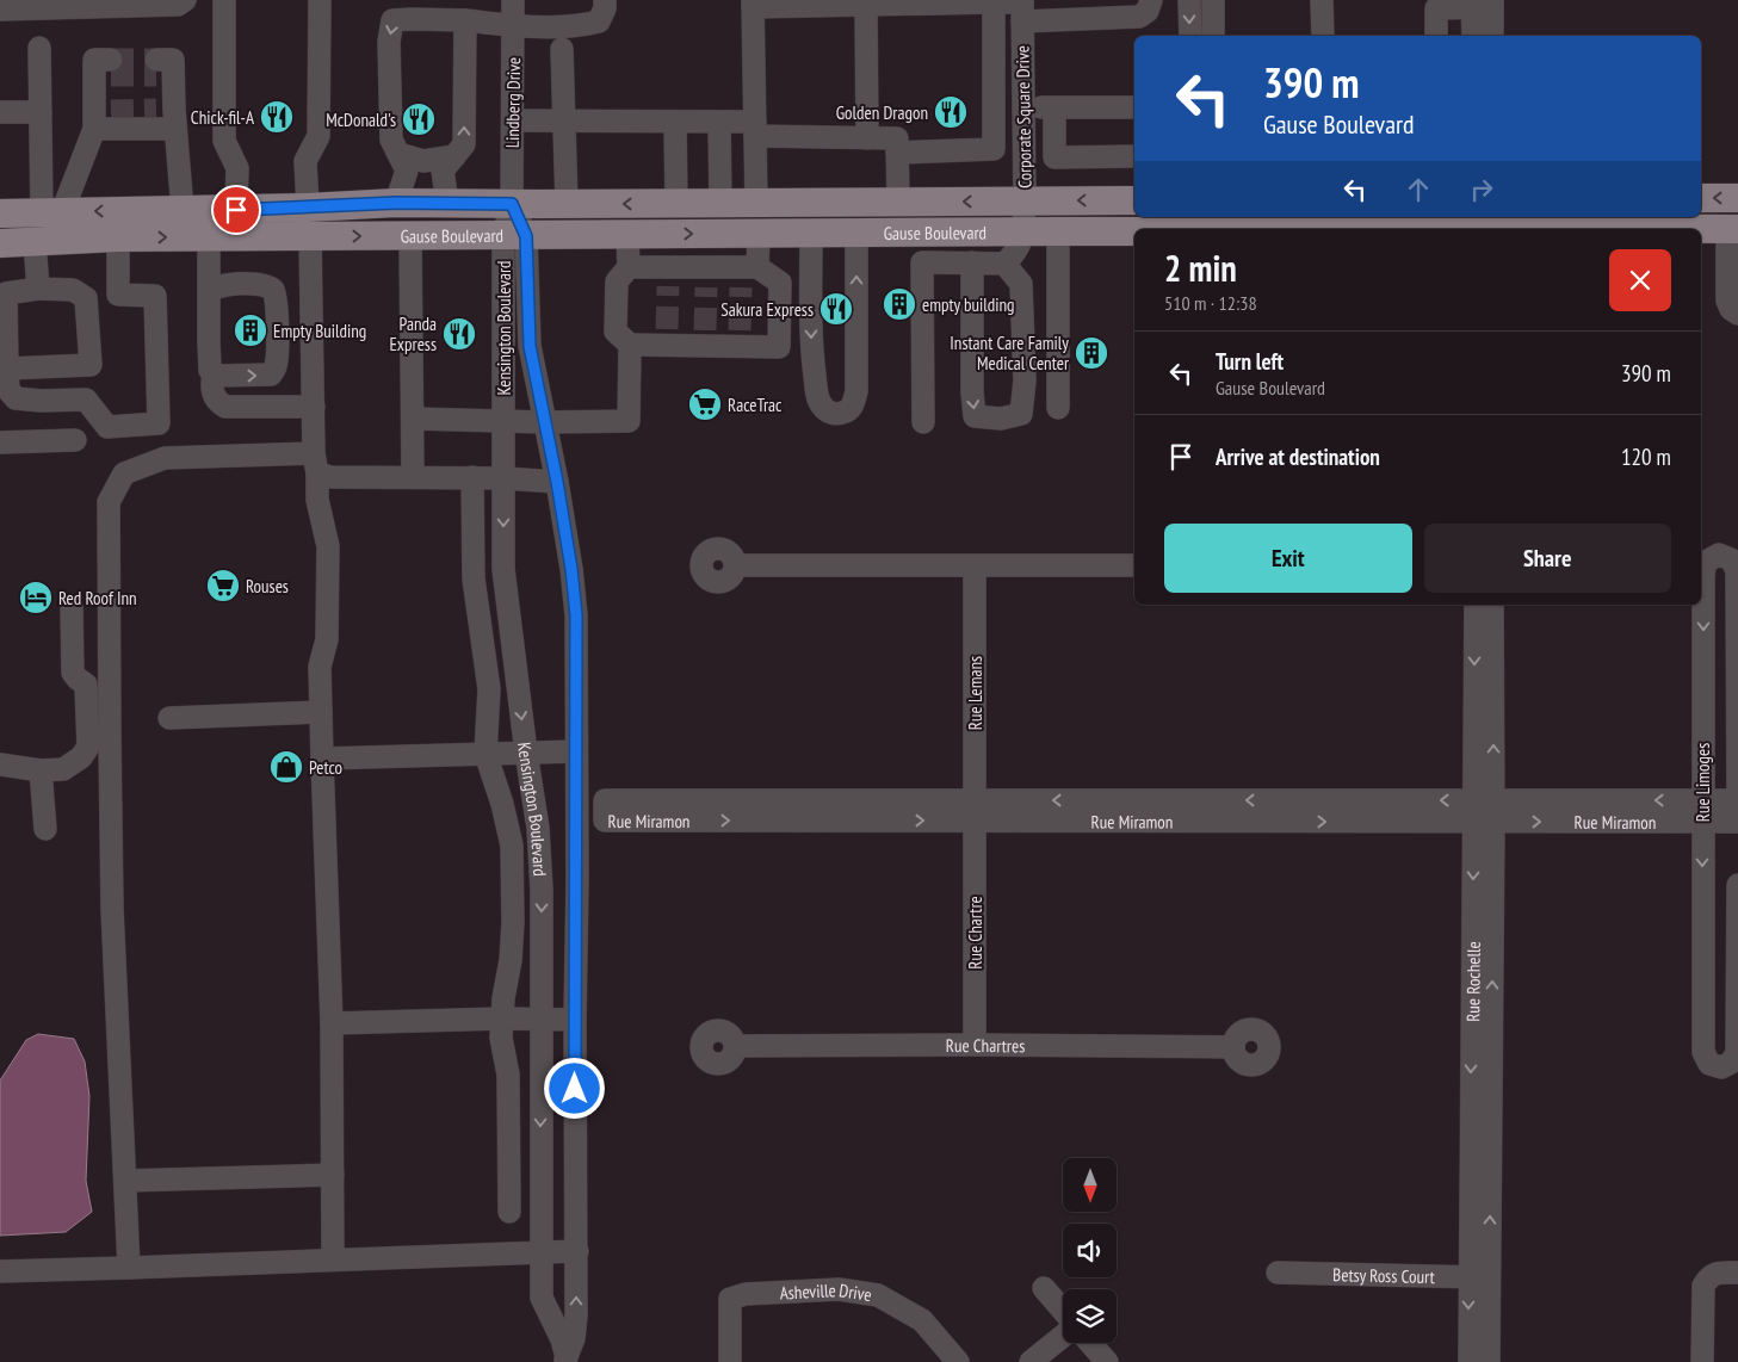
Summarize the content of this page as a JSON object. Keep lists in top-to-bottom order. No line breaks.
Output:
{"streets":{"main road":["Gause Boulevard"],"street":["Lindberg Drive","Corporate Square Drive","Kensington Boulevard","Rue Lemans","Rue Limoges","Rue Miramon","Rue Chartre","Rue Rochelle","Rue Chartres","Betsy Ross Court","Asheville Drive"]},"crossings":[["Lindberg Drive","Gause Boulevard"],["Lindberg Drive","Kensington Boulevard"],["Corporate Square Drive","Gause Boulevard"],["Gause Boulevard","Kensington Boulevard"],["Rue Lemans","Rue Miramon"],["Rue Lemans","Rue Chartre"],["Rue Limoges","Rue Miramon"],["Rue Miramon","Rue Chartre"],["Rue Miramon","Rue Rochelle"],["Rue Chartre","Rue Chartres"],["Rue Rochelle","Betsy Ross Court"]],"places":{"restaurant":["Golden Dragon","Chick-fil-A","McDonald's","Sakura Express","Panda Express"],"building":["empty building","Empty Building","Instant Care Family Medical Center"],"supermarket":["RaceTrac","Rouses"],"hotel":["Red Roof Inn"],"shop":["Petco"]},"north":"bottom","page":{"turn":["390 m","Gause Boulevard"],"heading":["2 min","510 m · 12:38"],"list":[{"name":"Turn left","note":"Gause Boulevard","value":"390 m"},{"name":"Arrive at destination","value":"120 m"}],"buttons":["Exit","Share"]}}
